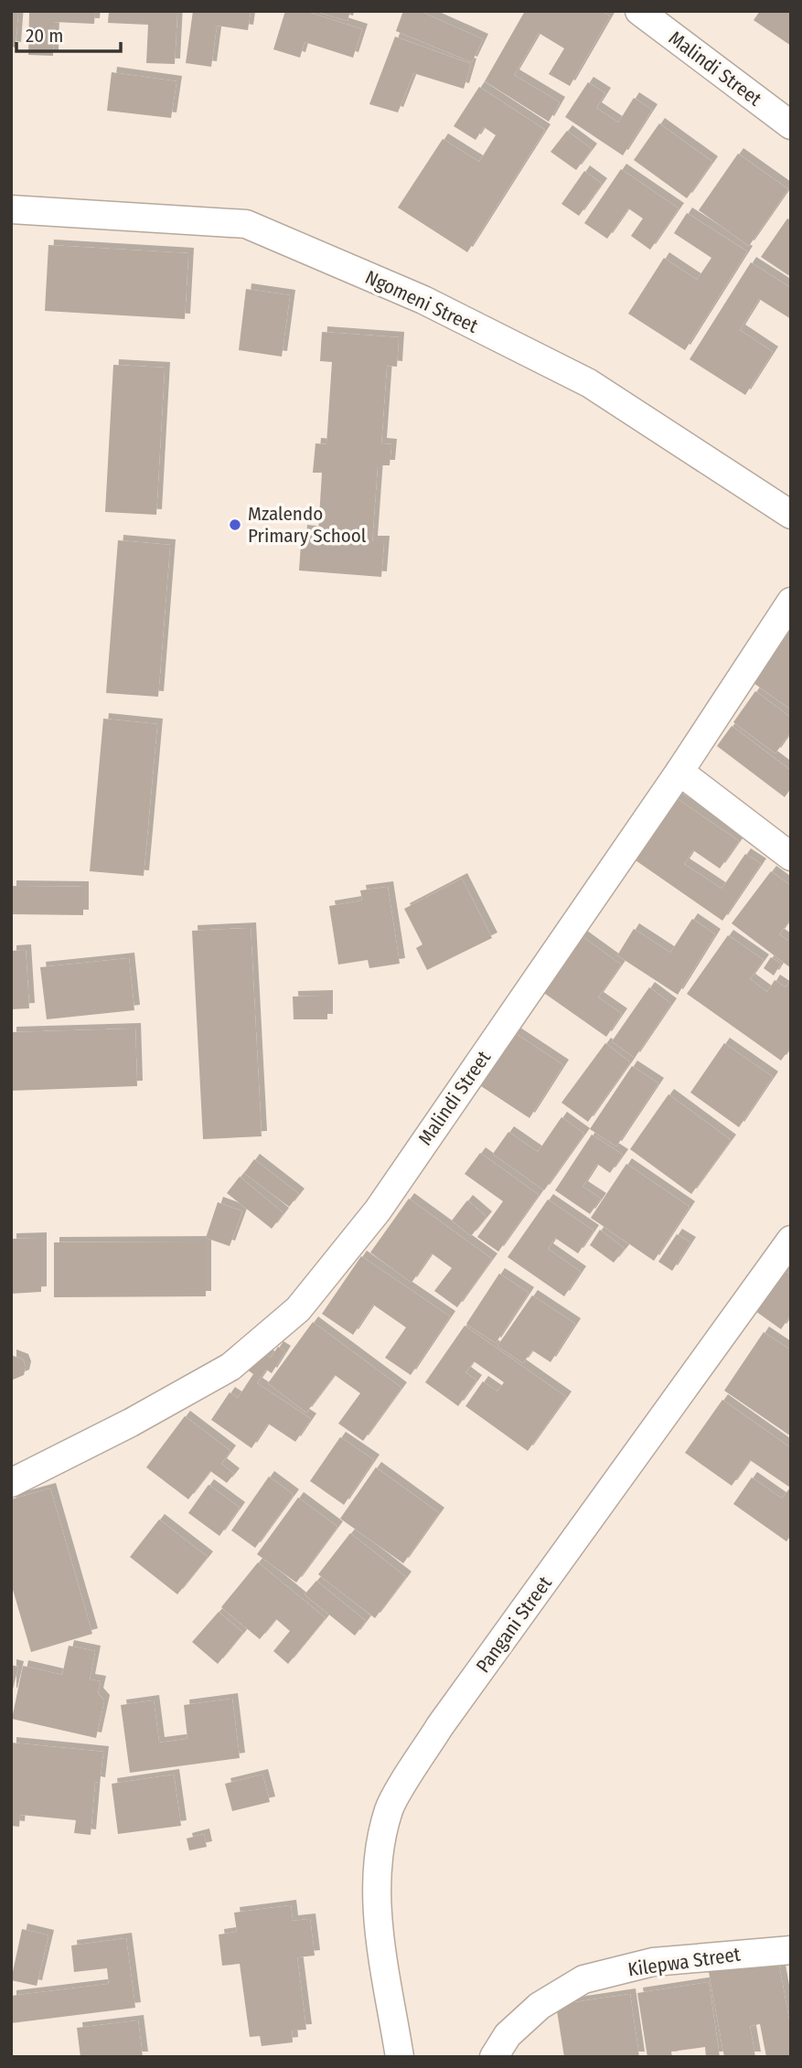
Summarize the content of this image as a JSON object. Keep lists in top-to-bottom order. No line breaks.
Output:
{"streets":{"street":["Malindi Street","Ngomeni Street","Pangani Street","Kilepwa Street"]},"places":["Mzalendo Primary School"],"scale_bar":"20 m"}
